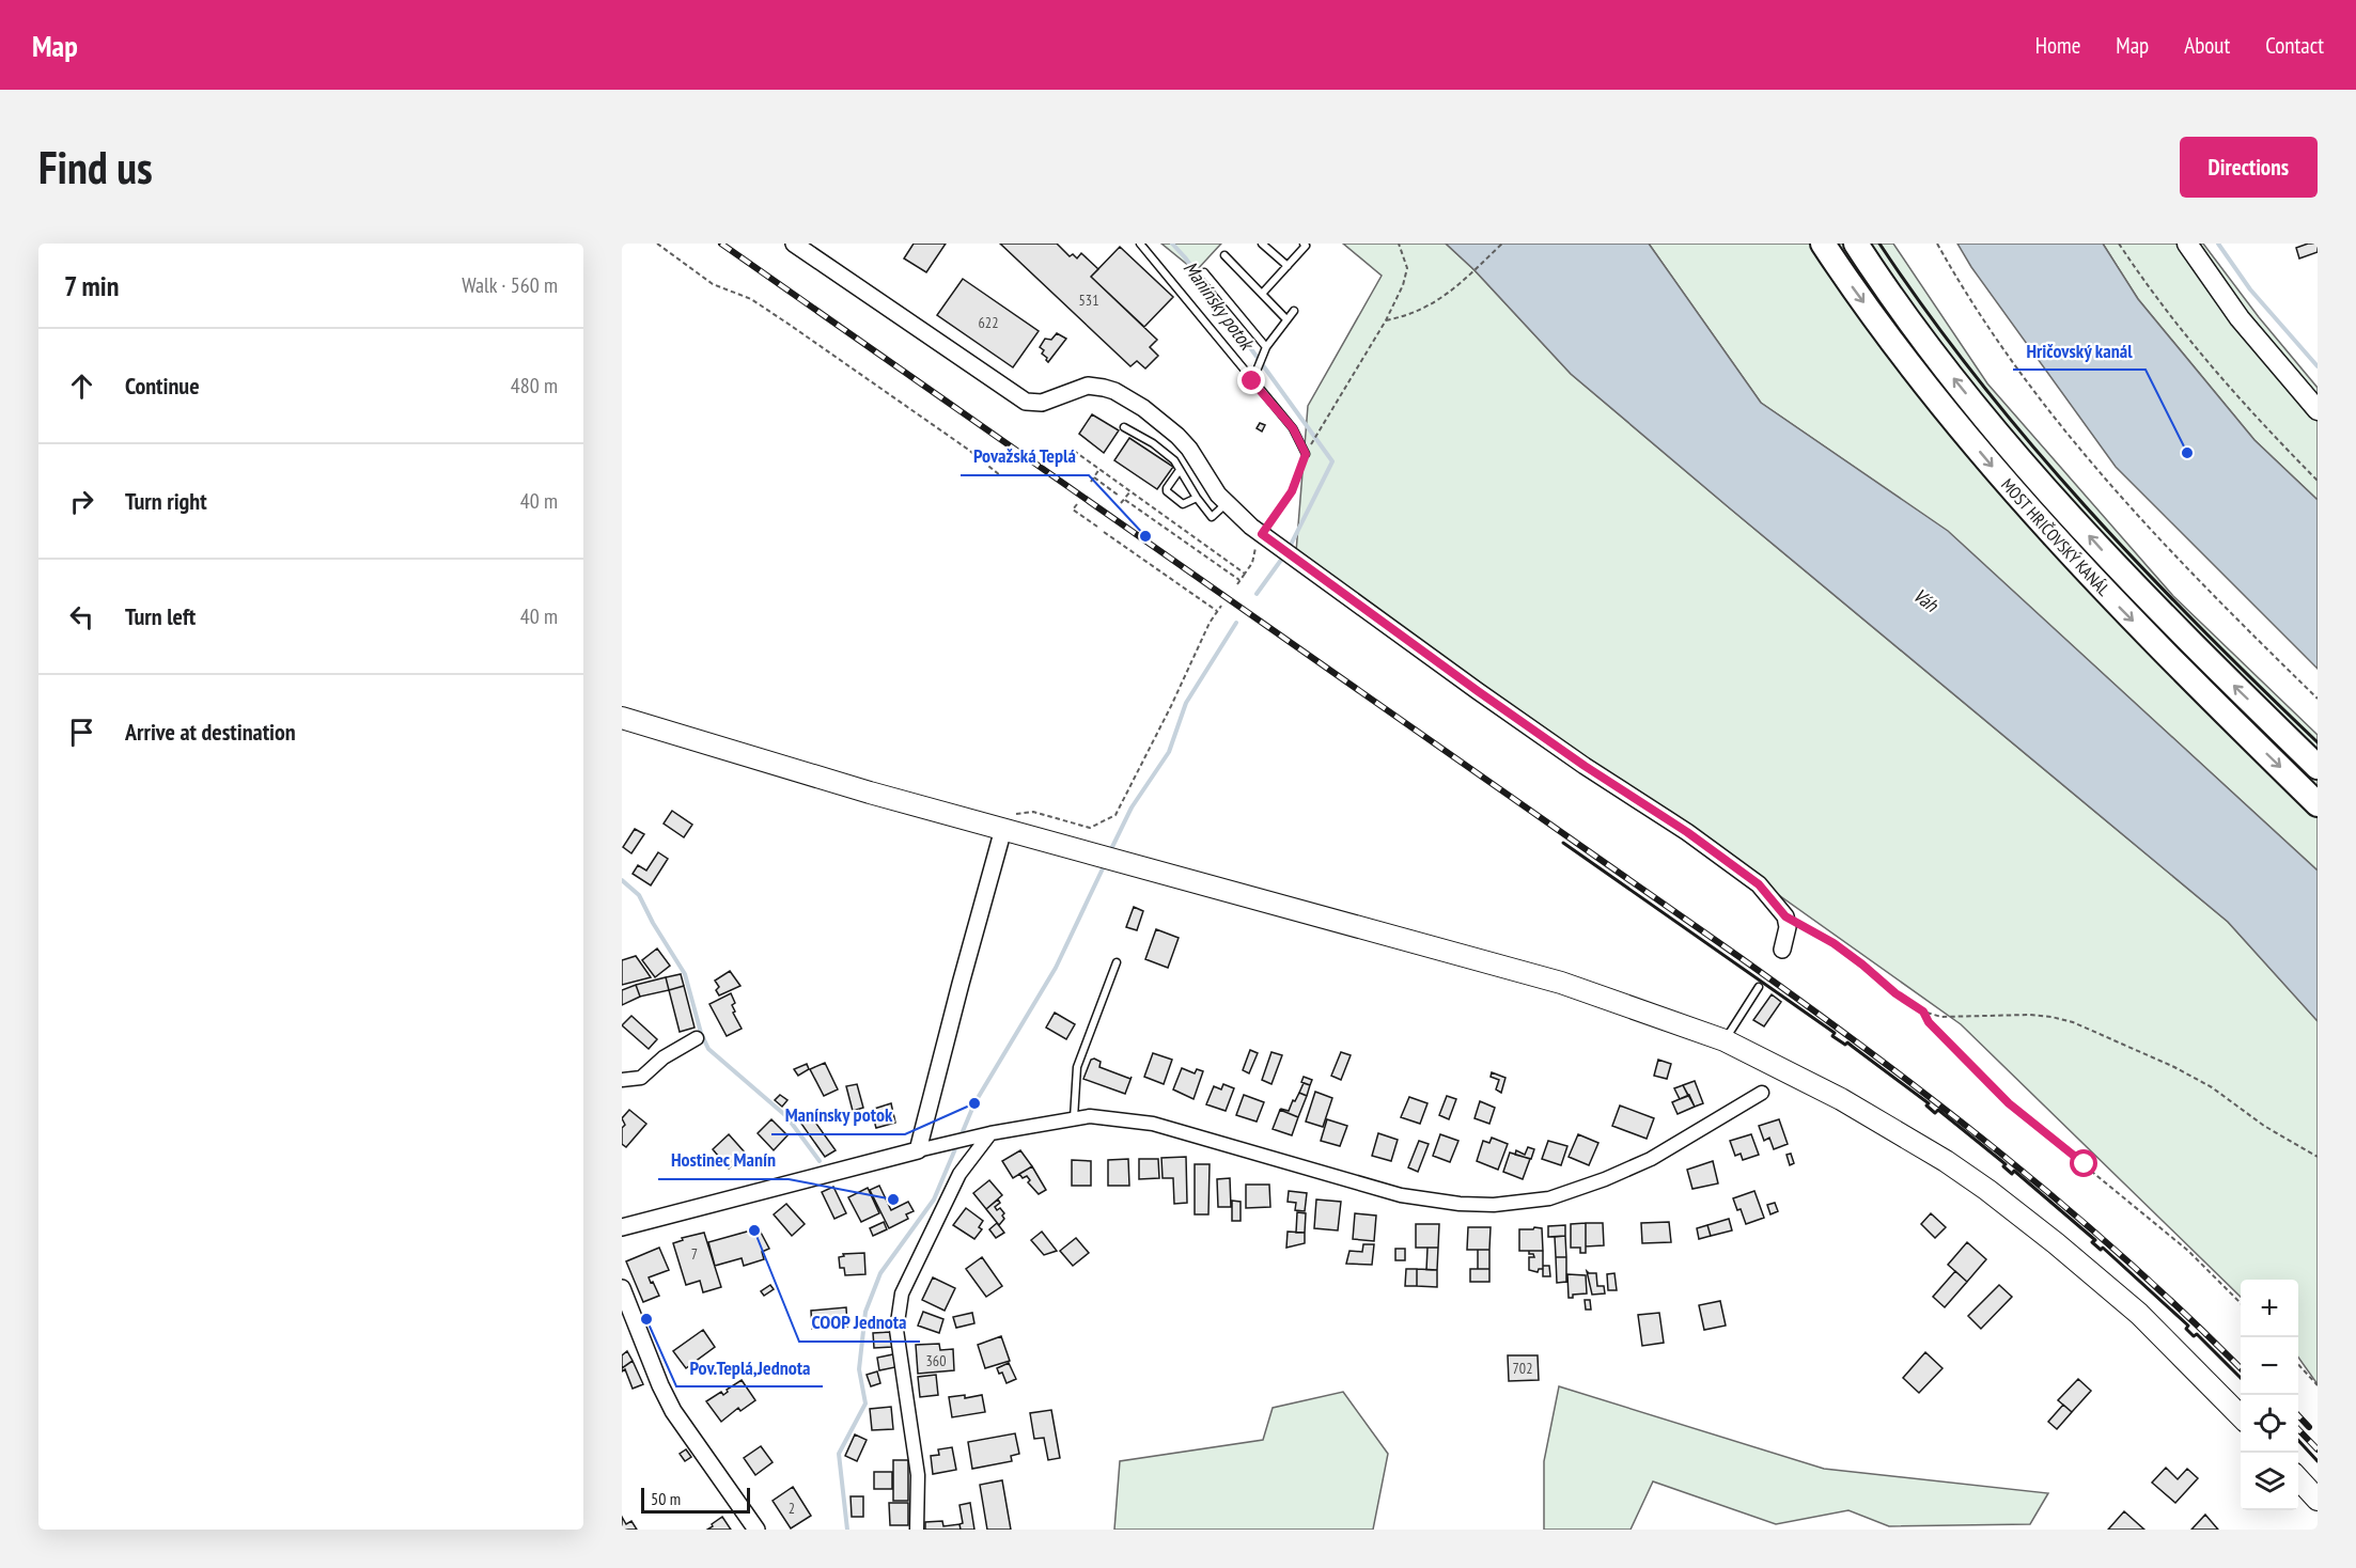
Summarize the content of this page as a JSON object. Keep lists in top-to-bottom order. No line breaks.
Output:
{"streets":{"highway":["MOST HRIČOVSKÝ KANÁL"]},"water":["Manínsky potok","Váh"],"places":["Hričovský kanál","Považská Teplá","Manínsky potok","Hostinec Manín","COOP Jednota","Pov.Teplá,Jednota"],"house_numbers":["531","622","7","360","702","2"],"scale_bar":"50 m","page":{"header":"Map","nav":["Home","Map","About","Contact"],"buttons":"Directions","title":"Find us","heading":["7 min","Walk · 560 m"],"list":[["Continue","480 m"],["Turn right","40 m"],["Turn left","40 m"],"Arrive at destination"],"map_buttons":["+","−"],"scale":"50 m"}}
